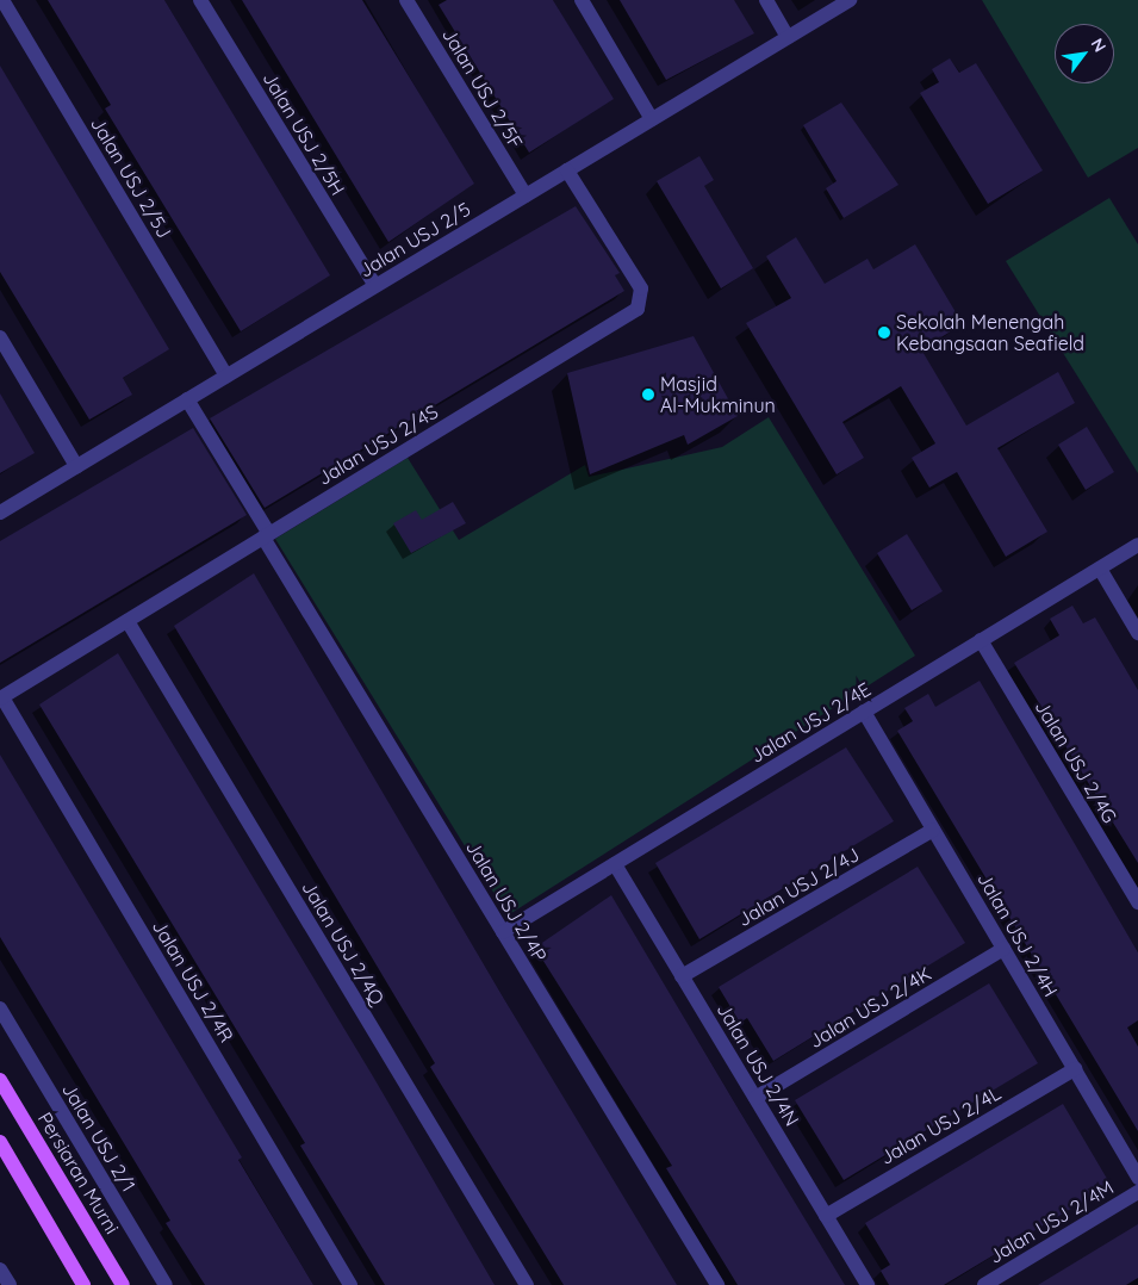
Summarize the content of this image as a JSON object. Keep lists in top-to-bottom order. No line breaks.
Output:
{"streets":{"main road":["Persiaran Murni"],"street":["Jalan USJ 2/5F","Jalan USJ 2/5H","Jalan USJ 2/5J","Jalan USJ 2/5","Jalan USJ 2/4S","Jalan USJ 2/4E","Jalan USJ 2/4G","Jalan USJ 2/4J","Jalan USJ 2/4P","Jalan USJ 2/4H","Jalan USJ 2/4Q","Jalan USJ 2/4R","Jalan USJ 2/4K","Jalan USJ 2/4N","Jalan USJ 2/4L","Jalan USJ 2/1","Jalan USJ 2/4M"]},"crossings":[["Jalan USJ 2/5F","Jalan USJ 2/5"],["Jalan USJ 2/5H","Jalan USJ 2/5"],["Jalan USJ 2/5J","Jalan USJ 2/5"],["Jalan USJ 2/5","Jalan USJ 2/4S"],["Jalan USJ 2/5","Jalan USJ 2/4P"],["Jalan USJ 2/4S","Jalan USJ 2/4P"],["Jalan USJ 2/4S","Jalan USJ 2/4Q"],["Jalan USJ 2/4S","Jalan USJ 2/4R"],["Jalan USJ 2/4E","Jalan USJ 2/4G"],["Jalan USJ 2/4E","Jalan USJ 2/4P"],["Jalan USJ 2/4E","Jalan USJ 2/4H"],["Jalan USJ 2/4E","Jalan USJ 2/4N"],["Jalan USJ 2/4J","Jalan USJ 2/4H"],["Jalan USJ 2/4J","Jalan USJ 2/4N"],["Jalan USJ 2/4H","Jalan USJ 2/4K"],["Jalan USJ 2/4H","Jalan USJ 2/4L"],["Jalan USJ 2/4K","Jalan USJ 2/4N"],["Jalan USJ 2/4N","Jalan USJ 2/4L"]],"places":["Sekolah Menengah Kebangsaan Seafield","Masjid Al-Mukminun"],"north":"top right"}
